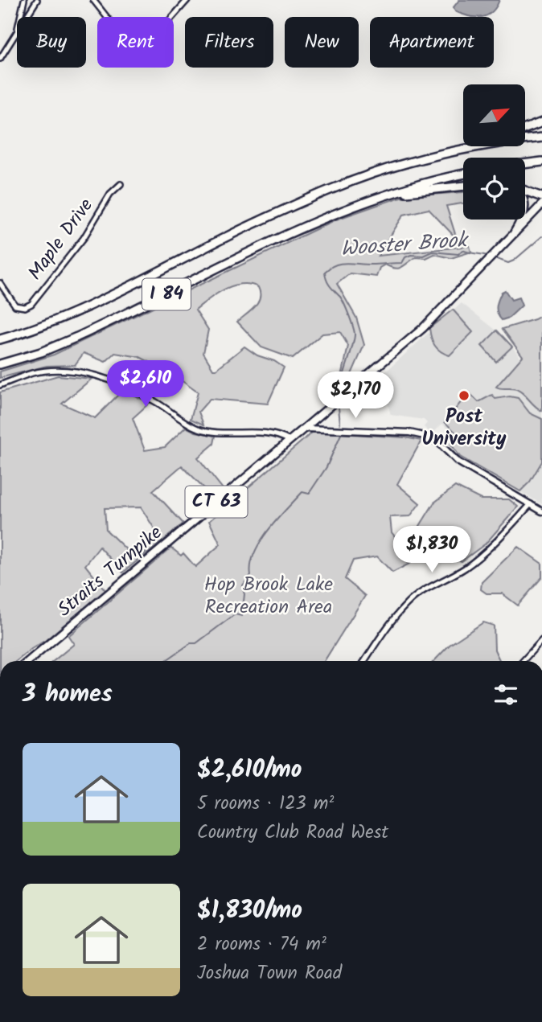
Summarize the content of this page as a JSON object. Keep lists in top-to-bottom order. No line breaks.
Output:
{"streets":{"highway":["I 84"],"main road":["CT 63","Straits Turnpike"],"street":["Maple Drive"]},"water":["Wooster Brook"],"parks":["Hop Brook Lake Recreation Area"],"places":["Post University"],"north":"top right","page":{"chip":["Buy","Rent","Filters","New","Apartment"],"price":["$2,610","$2,170","$1,830"],"heading":"3 homes","list":[{"name":"$2,610/mo","note":"5 rooms · 123 m² · Country Club Road West"},{"name":"$1,830/mo","note":"2 rooms · 74 m² · Joshua Town Road"}]}}
